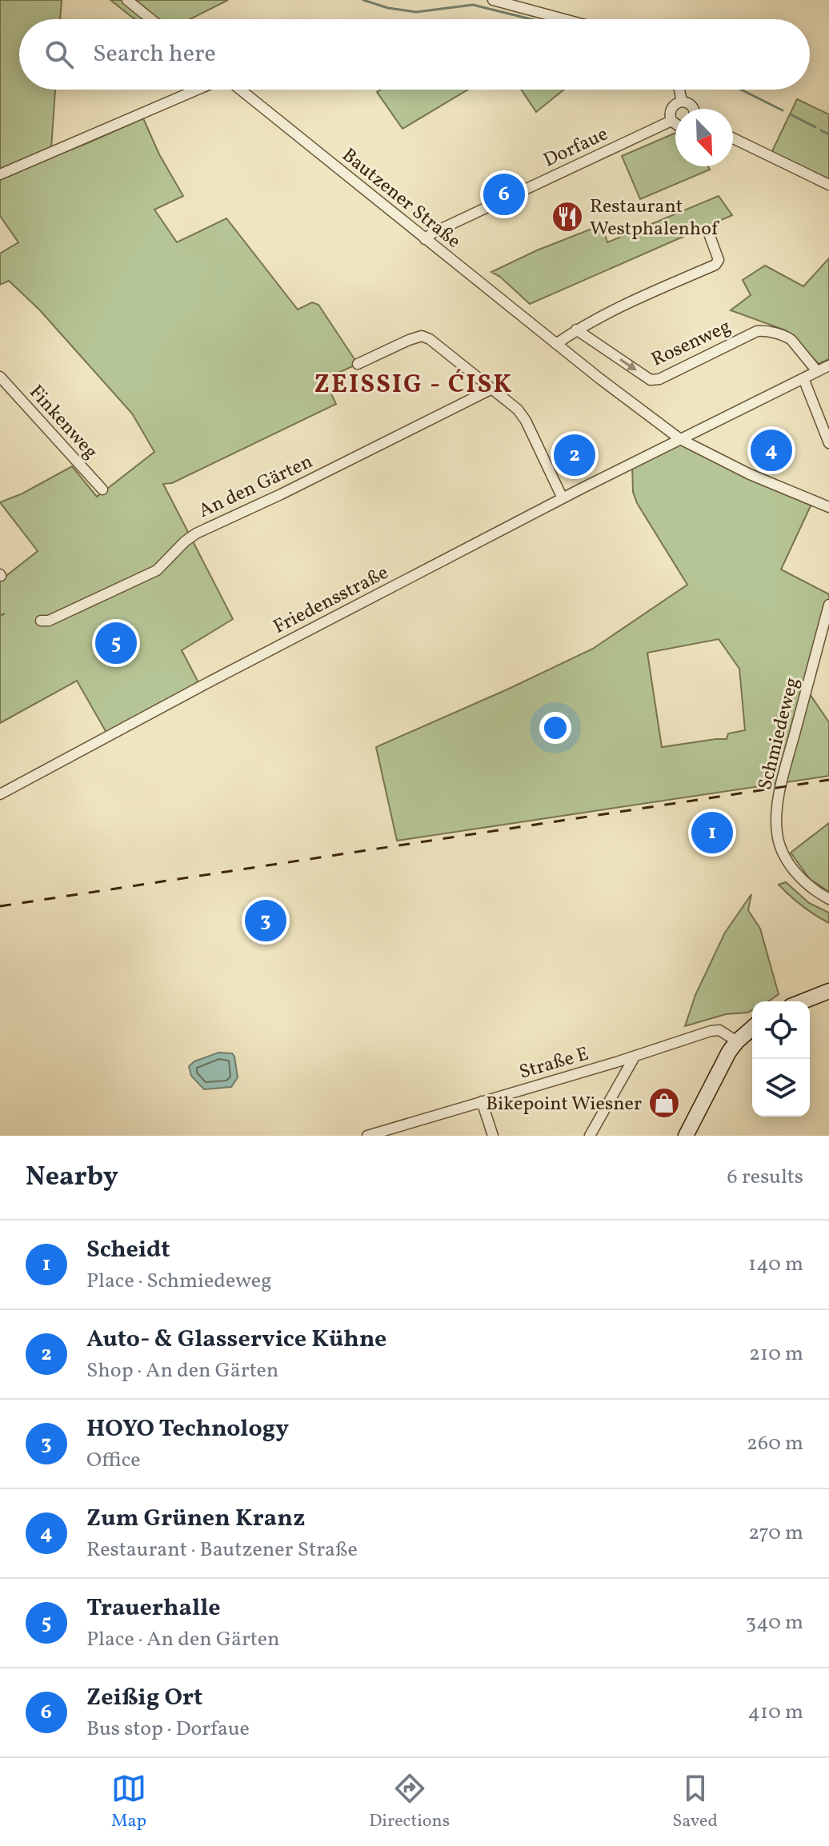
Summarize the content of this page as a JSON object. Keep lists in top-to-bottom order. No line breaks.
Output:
{"streets":{"street":["Dorfaue","Bautzener Straße","Rosenweg","Finkenweg","An den Gärten","Friedensstraße","Schmiedeweg","Straße E"]},"crossings":[["Dorfaue","Bautzener Straße"],["Bautzener Straße","Friedensstraße"]],"one_way":["Rosenweg"],"districts":["ZEISSIG - ĆISK"],"places":{"restaurant":["Restaurant Westphalenhof"],"shop":["Bikepoint Wiesner"]},"north":"bottom right","page":{"search":"Search here","pins":["6","4","2","5","1","3"],"heading":["Nearby","6 results"],"list":[{"mark":"1","name":"Scheidt","note":"Place · Schmiedeweg","value":"140 m"},{"mark":"2","name":"Auto- & Glasservice Kühne","note":"Shop · An den Gärten","value":"210 m"},{"mark":"3","name":"HOYO Technology","note":"Office","value":"260 m"},{"mark":"4","name":"Zum Grünen Kranz","note":"Restaurant · Bautzener Straße","value":"270 m"},{"mark":"5","name":"Trauerhalle","note":"Place · An den Gärten","value":"340 m"},{"mark":"6","name":"Zeißig Ort","note":"Bus stop · Dorfaue","value":"410 m"}],"nav":["Map","Directions","Saved"]}}
